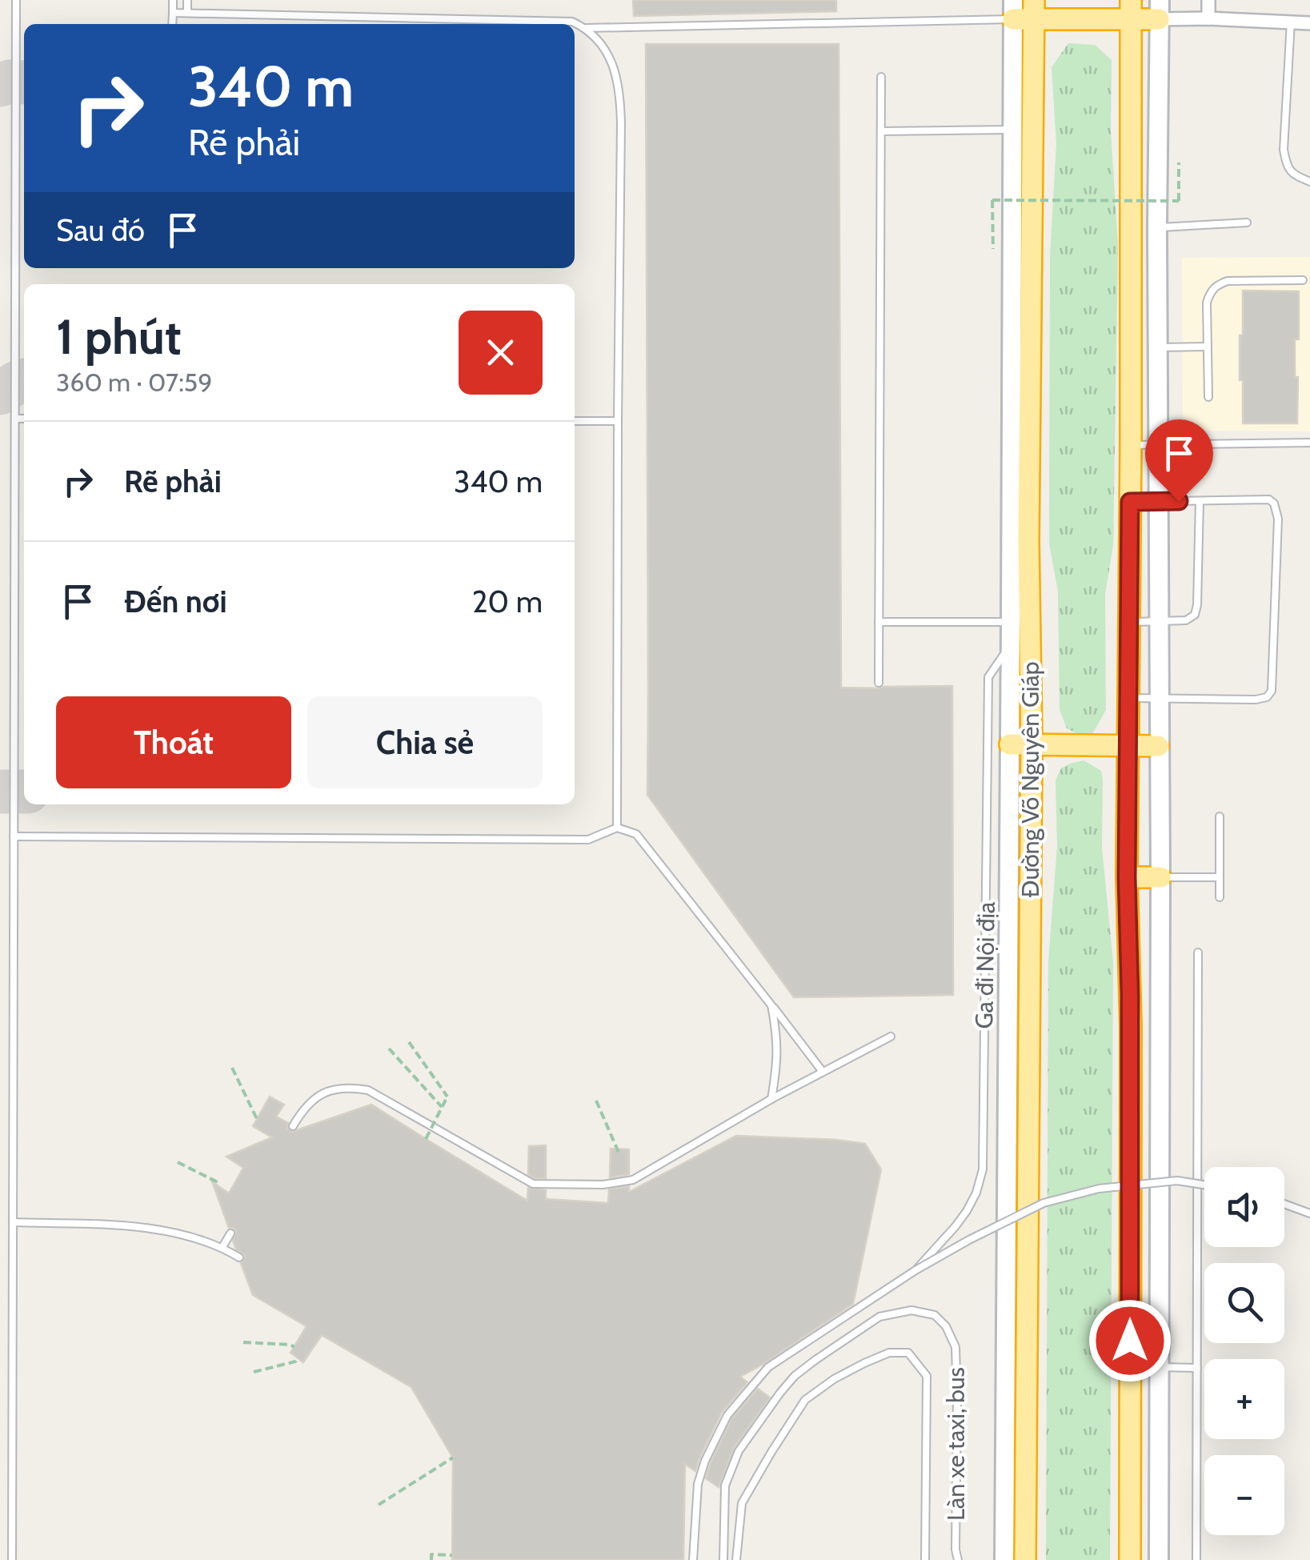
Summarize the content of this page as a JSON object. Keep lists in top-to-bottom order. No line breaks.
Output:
{"streets":{"highway":["Đường Võ Nguyên Giáp"],"lane":["Ga đi Nội địa","Làn xe taxi, bus"]},"crossings":[["Đường Võ Nguyên Giáp","Ga đi Nội địa"]],"page":{"turn":["340 m","Rẽ phải"],"then":"Sau đó","heading":["1 phút","360 m · 07:59"],"list":[{"name":"Rẽ phải","value":"340 m"},{"name":"Đến nơi","value":"20 m"}],"buttons":["Thoát","Chia sẻ"],"map_buttons":["+","−"]}}
